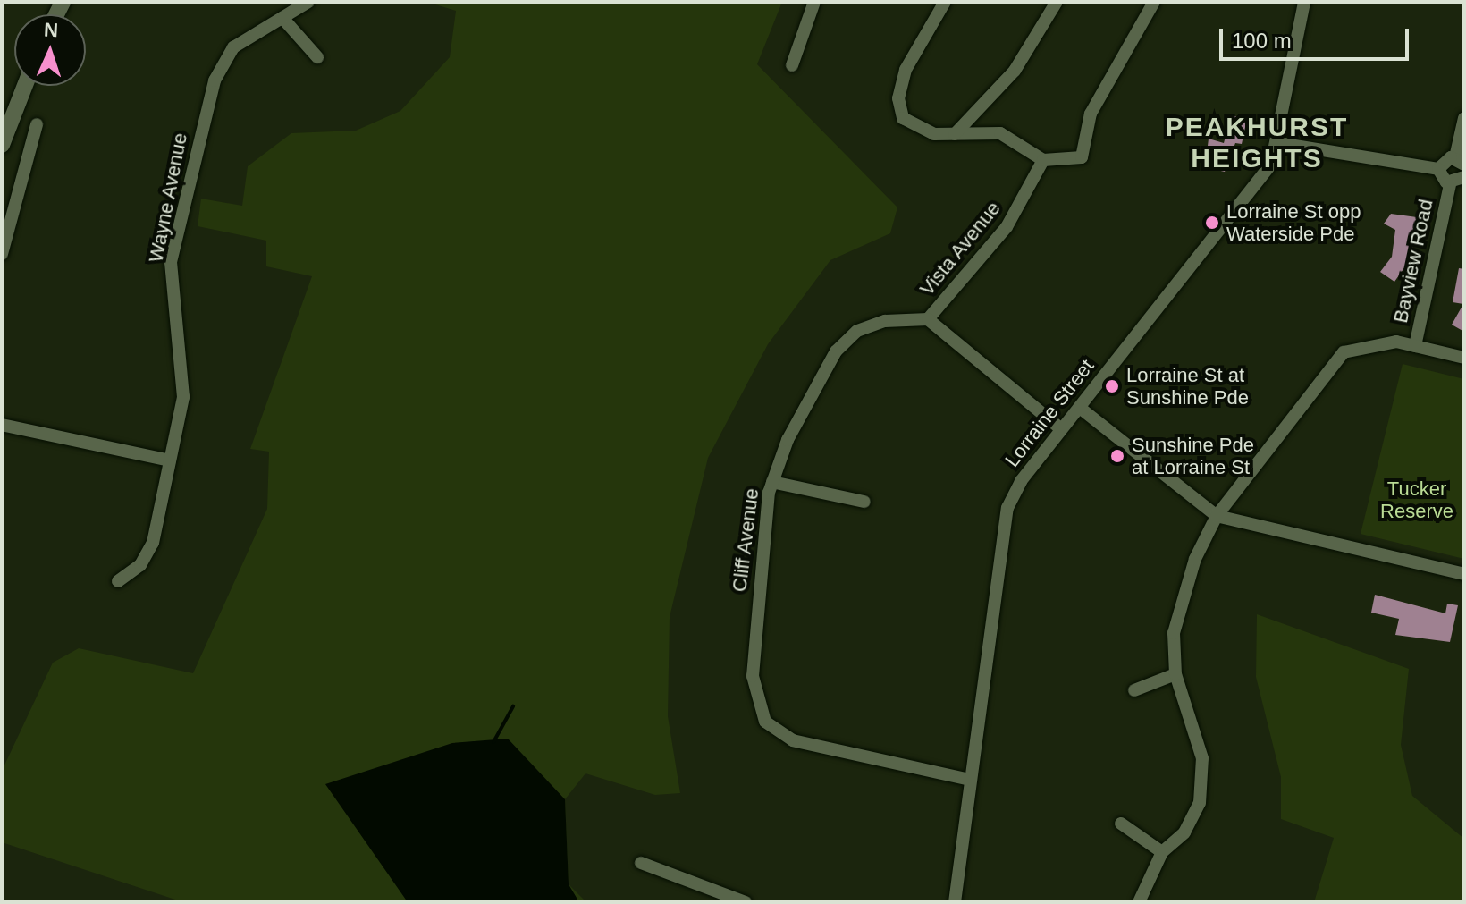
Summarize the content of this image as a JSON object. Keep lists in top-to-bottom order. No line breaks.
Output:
{"streets":{"street":["Wayne Avenue","Vista Avenue","Bayview Road","Lorraine Street","Cliff Avenue"]},"crossings":[["Vista Avenue","Cliff Avenue"],["Lorraine Street","Cliff Avenue"]],"districts":["PEAKHURST HEIGHTS"],"parks":["Tucker Reserve"],"places":["Lorraine St opp Waterside Pde","Lorraine St at Sunshine Pde","Sunshine Pde at Lorraine St"],"scale_bar":"100 m","north":"top"}
